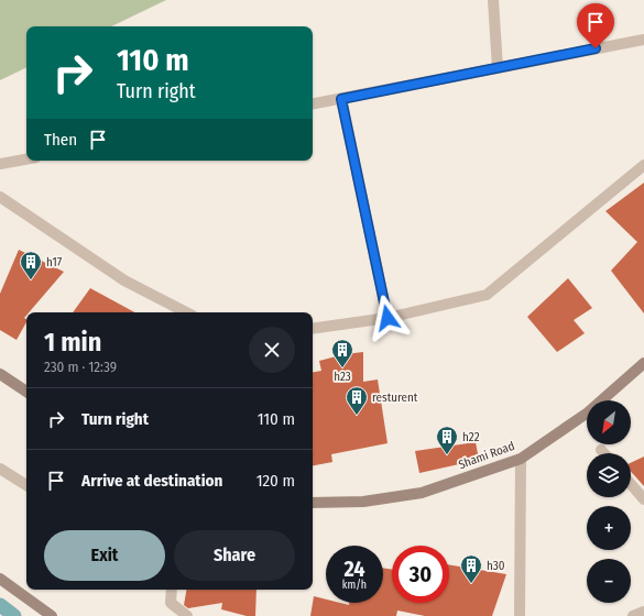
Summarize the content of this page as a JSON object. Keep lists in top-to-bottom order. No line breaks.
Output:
{"streets":{"street":["Shami Road"]},"places":{"building":["h17","h23","resturent","h22","h30"]},"north":"bottom left","page":{"turn":["110 m","Turn right"],"then":"Then","heading":["1 min","230 m · 12:39"],"list":[{"name":"Turn right","value":"110 m"},{"name":"Arrive at destination","value":"120 m"}],"map_buttons":["+","−"],"buttons":["Exit","Share"],"speed":"24 km/h","limit":"30"}}
